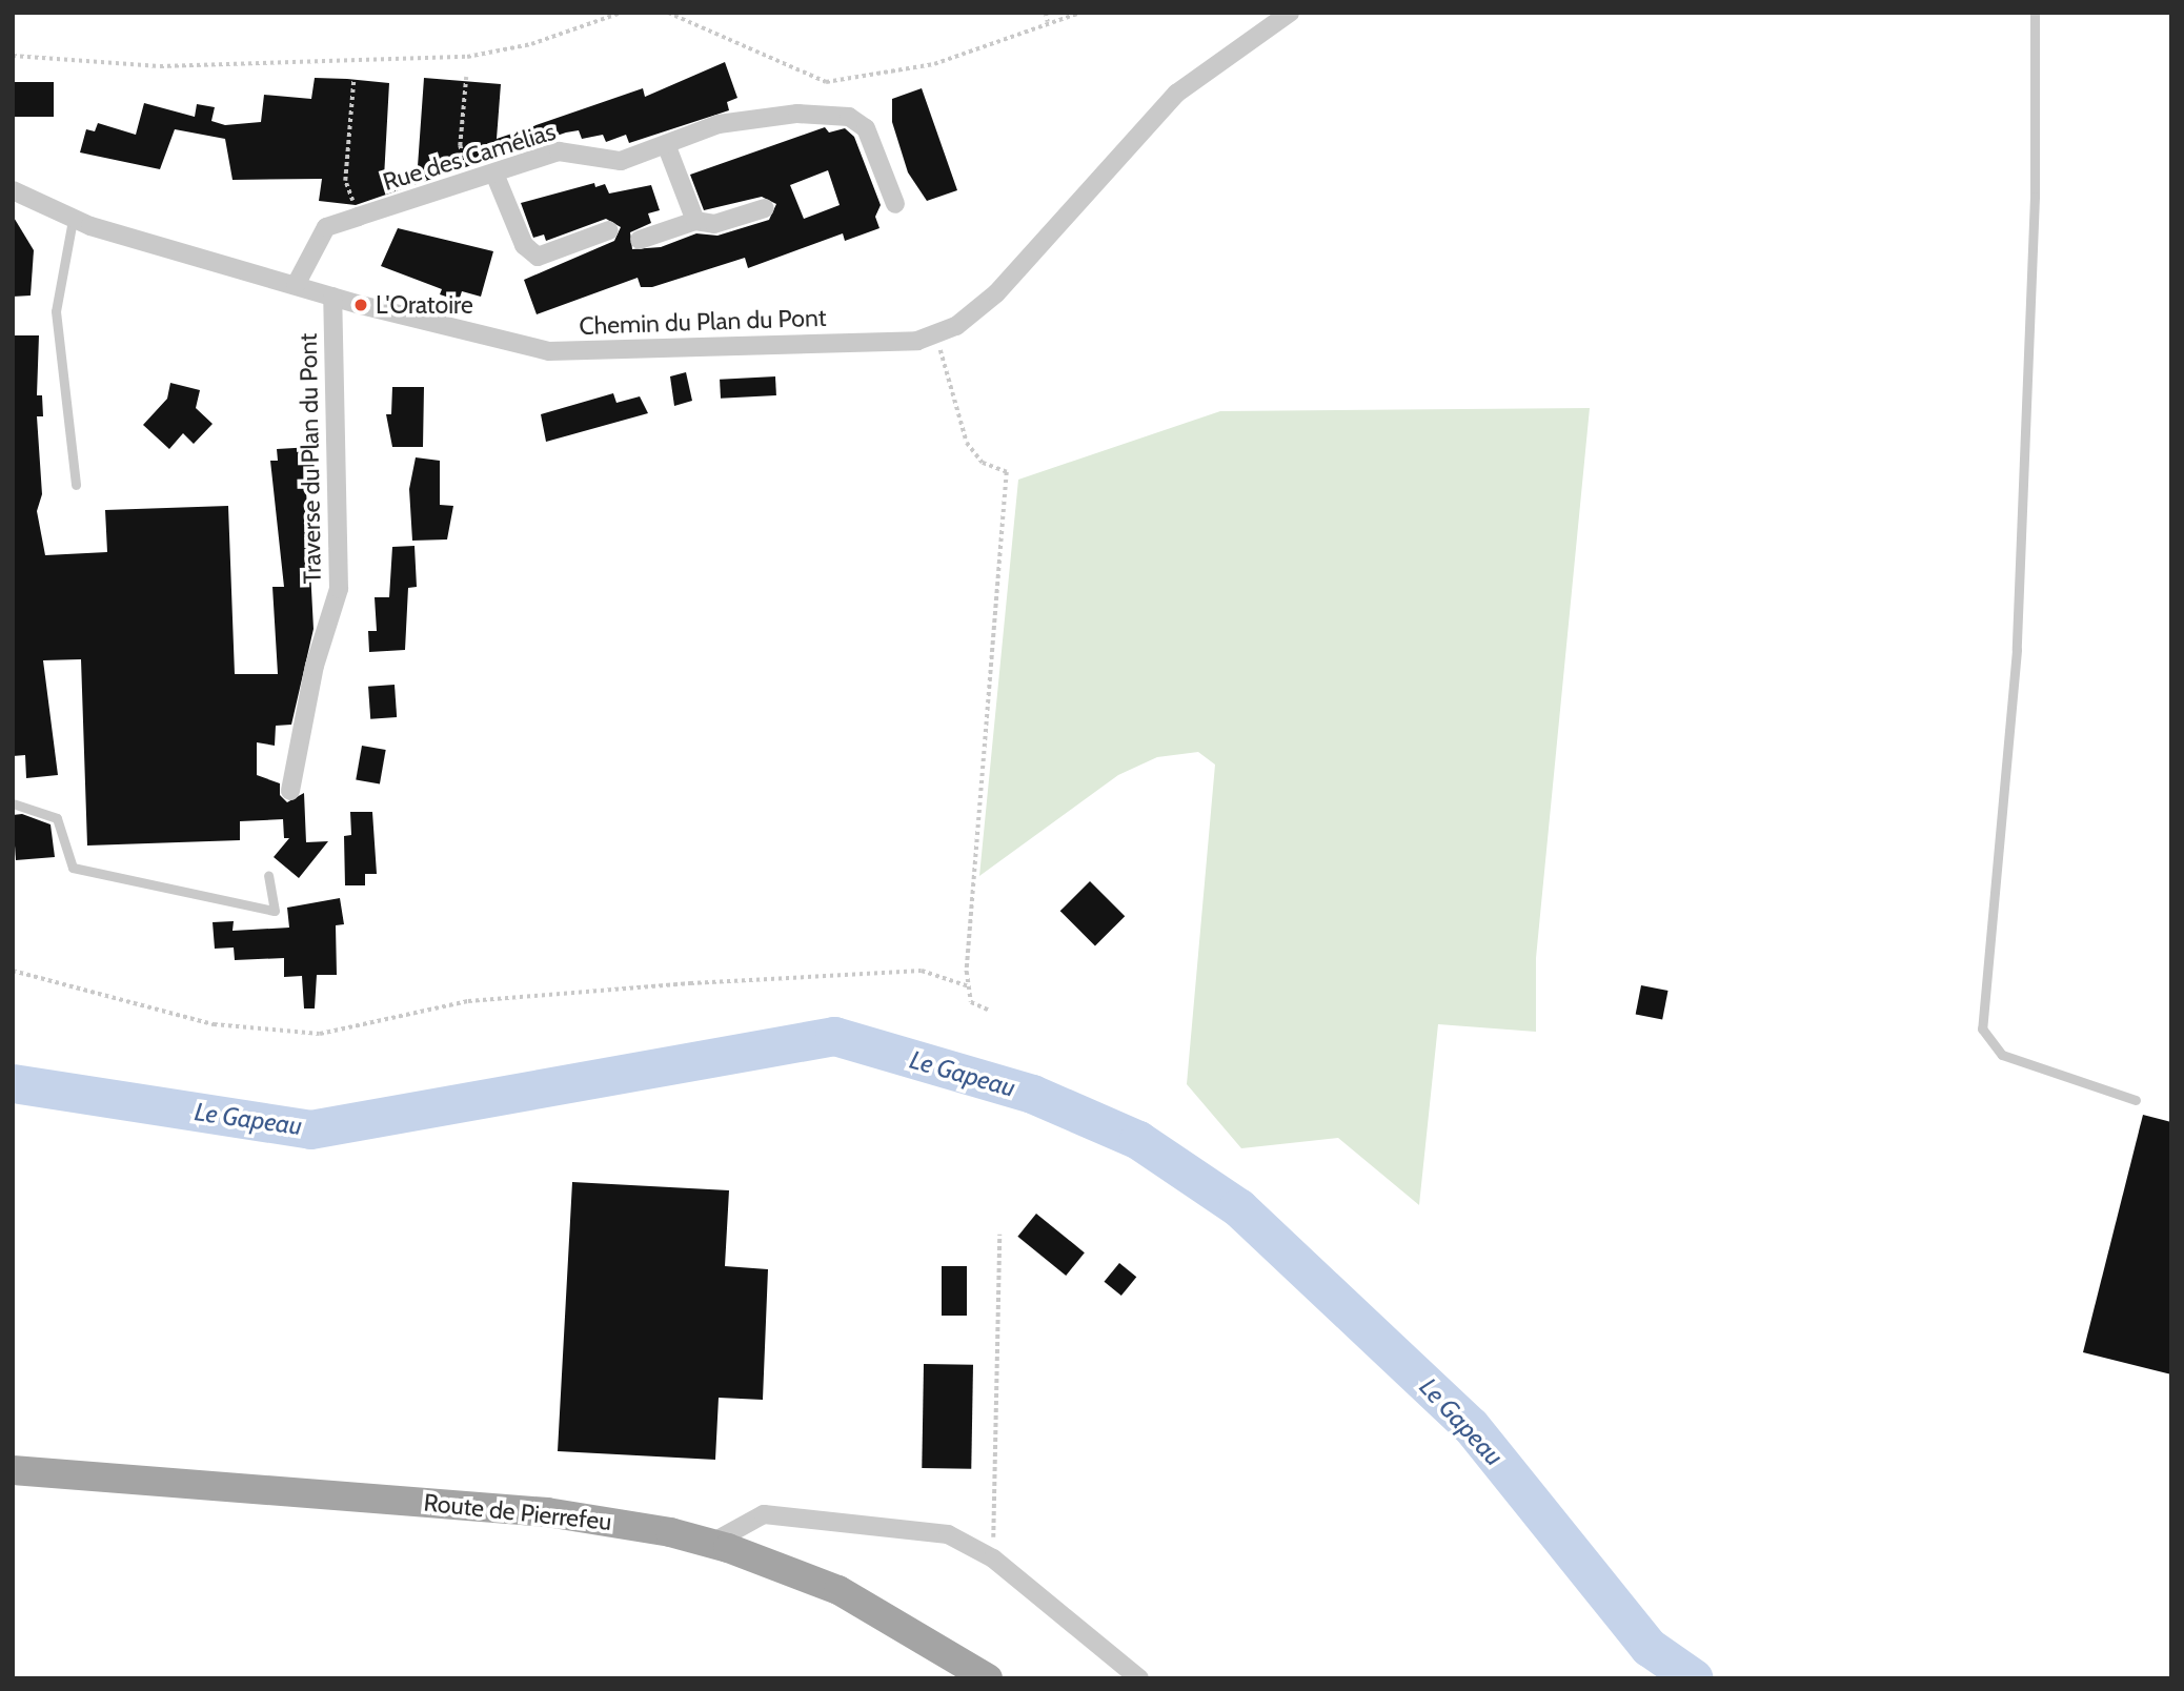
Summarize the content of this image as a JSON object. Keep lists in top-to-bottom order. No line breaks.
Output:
{"streets":{"main road":["Route de Pierrefeu"],"street":["Rue des Camélias","Chemin du Plan du Pont","Traverse du Plan du Pont"]},"crossings":[["Rue des Camélias","Chemin du Plan du Pont"],["Chemin du Plan du Pont","Traverse du Plan du Pont"]],"water":["Le Gapeau"],"places":["L'Oratoire"]}
